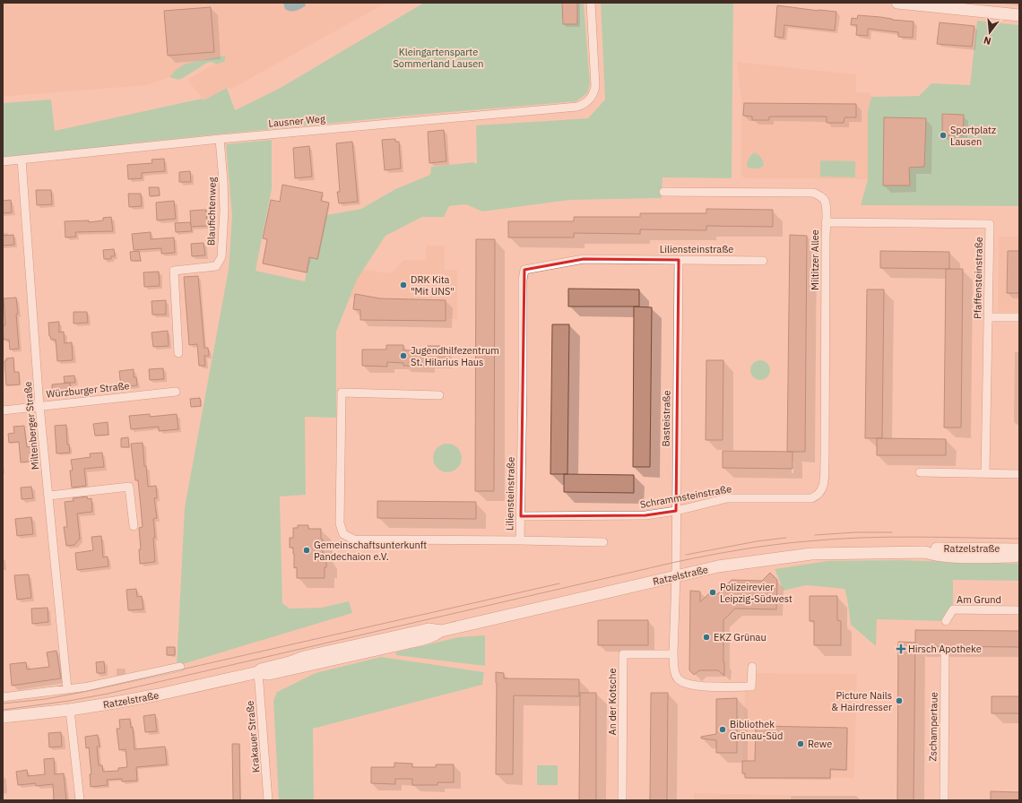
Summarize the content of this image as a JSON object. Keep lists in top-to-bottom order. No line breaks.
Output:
{"streets":{"main road":["Ratzelstraße"],"street":["Lausner Weg","Blaufichtenweg","Liliensteinstraße","Miltitzer Allee","Pfaffensteinstraße","Würzburger Straße","Basteistraße","Miltenberger Straße","Schrammsteinstraße","Am Grund","An der Kotsche","Zschampertaue","Krakauer Straße"]},"crossings":[["Lausner Weg","Blaufichtenweg"],["Lausner Weg","Miltenberger Straße"],["Liliensteinstraße","Basteistraße"],["Liliensteinstraße","Schrammsteinstraße"],["Miltitzer Allee","Pfaffensteinstraße"],["Miltitzer Allee","Schrammsteinstraße"],["Würzburger Straße","Miltenberger Straße"],["Basteistraße","Schrammsteinstraße"],["Basteistraße","Ratzelstraße"],["Ratzelstraße","Krakauer Straße"]],"parks":["Kleingartensparte Sommerland Lausen"],"places":{"other":["Sportplatz Lausen","DRK Kita \"Mit UNS\"","Jugendhilfezentrum St. Hilarius Haus","Gemeinschaftsunterkunft Pandechaion e.V.","Polizeirevier Leipzig-Südwest","EKZ Grünau","Picture Nails & Hairdresser","Bibliothek Grünau-Süd","Rewe"],"health":["Hirsch Apotheke"]},"north":"bottom"}
